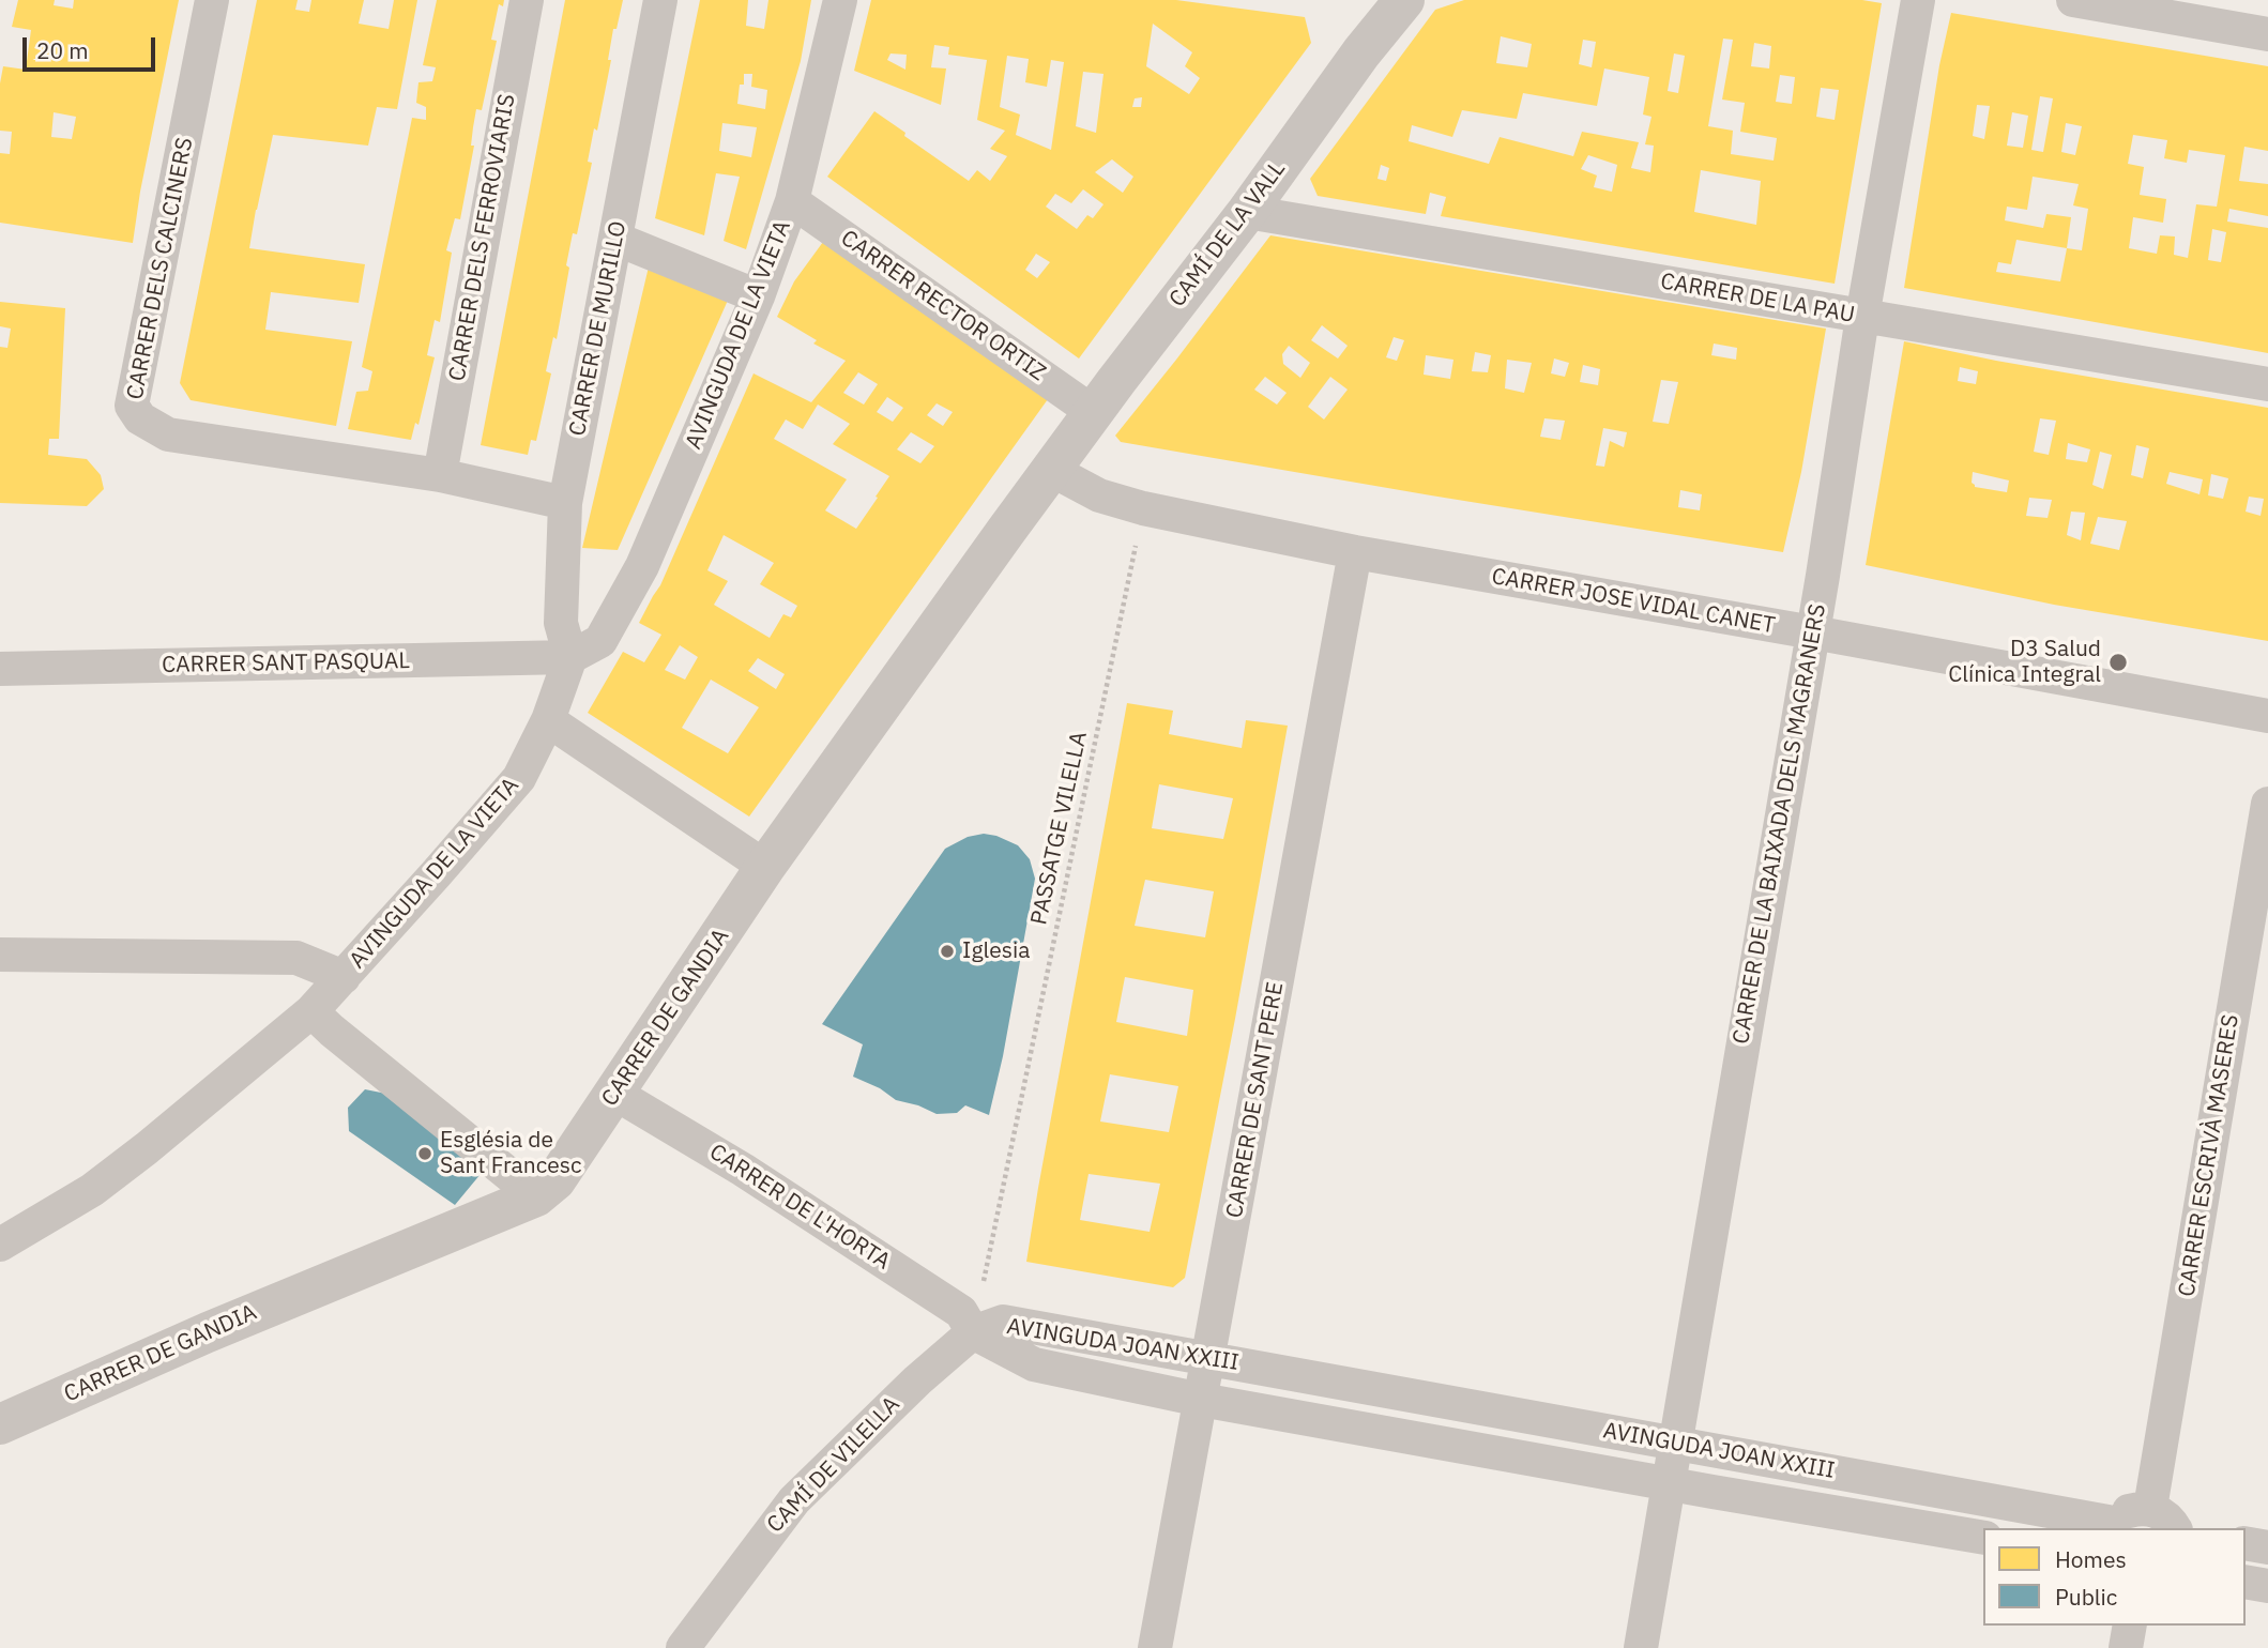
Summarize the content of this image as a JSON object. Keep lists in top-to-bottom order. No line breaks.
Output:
{"streets":{"street":["CAMÍ DE LA VALL","CARRER DELS FERROVIARIS","CARRER DELS CALCINERS","CARRER DE LA PAU","CARRER RECTOR ORTIZ","CARRER DE MURILLO","AVINGUDA DE LA VIETA","CARRER JOSE VIDAL CANET","CARRER SANT PASQUAL","CARRER DE LA BAIXADA DELS MAGRANERS","CARRER DE GANDIA","CARRER DE SANT PERE","CARRER ESCRIVÀ MASERES","CARRER DE L'HORTA","AVINGUDA JOAN XXIII","CAMÍ DE VILELLA"],"path":["PASSATGE VILELLA"]},"crossings":[["CAMÍ DE LA VALL","CARRER DE LA PAU"],["CAMÍ DE LA VALL","CARRER RECTOR ORTIZ"],["CAMÍ DE LA VALL","CARRER JOSE VIDAL CANET"],["CAMÍ DE LA VALL","CARRER DE GANDIA"],["CARRER DELS FERROVIARIS","CARRER DELS CALCINERS"],["CARRER DELS CALCINERS","CARRER DE MURILLO"],["CARRER DE LA PAU","CARRER DE LA BAIXADA DELS MAGRANERS"],["CARRER RECTOR ORTIZ","AVINGUDA DE LA VIETA"],["CARRER DE MURILLO","AVINGUDA DE LA VIETA"],["CARRER DE MURILLO","CARRER SANT PASQUAL"],["AVINGUDA DE LA VIETA","CARRER SANT PASQUAL"],["CARRER JOSE VIDAL CANET","CARRER DE LA BAIXADA DELS MAGRANERS"],["CARRER JOSE VIDAL CANET","PASSATGE VILELLA"],["CARRER JOSE VIDAL CANET","CARRER DE GANDIA"],["CARRER JOSE VIDAL CANET","CARRER DE SANT PERE"],["CARRER DE LA BAIXADA DELS MAGRANERS","AVINGUDA JOAN XXIII"],["PASSATGE VILELLA","CARRER DE L'HORTA"],["PASSATGE VILELLA","AVINGUDA JOAN XXIII"],["PASSATGE VILELLA","CAMÍ DE VILELLA"],["CARRER DE GANDIA","CARRER DE L'HORTA"],["CARRER DE SANT PERE","AVINGUDA JOAN XXIII"],["CARRER DE L'HORTA","AVINGUDA JOAN XXIII"],["CARRER DE L'HORTA","CAMÍ DE VILELLA"],["AVINGUDA JOAN XXIII","CAMÍ DE VILELLA"]],"places":["D3 Salud Clínica Integral","Iglesia","Església de Sant Francesc"],"legend":["Homes","Public"],"scale_bar":"20 m"}
